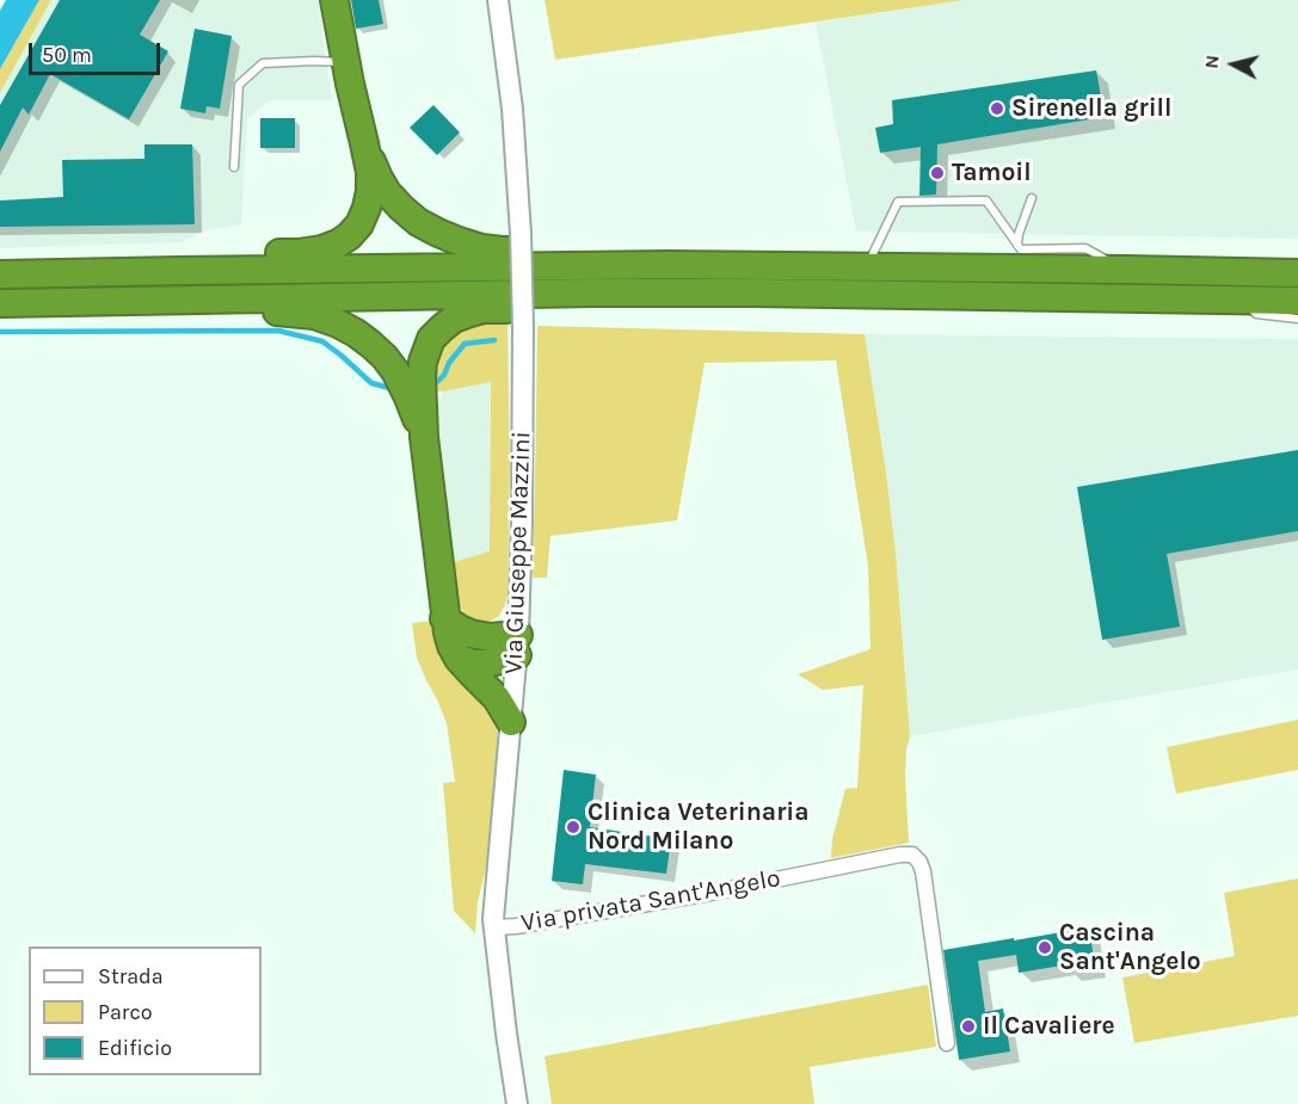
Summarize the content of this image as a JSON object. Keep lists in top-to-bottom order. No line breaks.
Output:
{"streets":{"street":["Via Giuseppe Mazzini","Via privata Sant'Angelo"]},"crossings":[["Via Giuseppe Mazzini","Via privata Sant'Angelo"]],"places":["Sirenella grill","Tamoil","Clinica Veterinaria Nord Milano","Cascina Sant'Angelo","Il Cavaliere"],"legend":["Strada","Parco","Edificio"],"scale_bar":"50 m","north":"left"}
